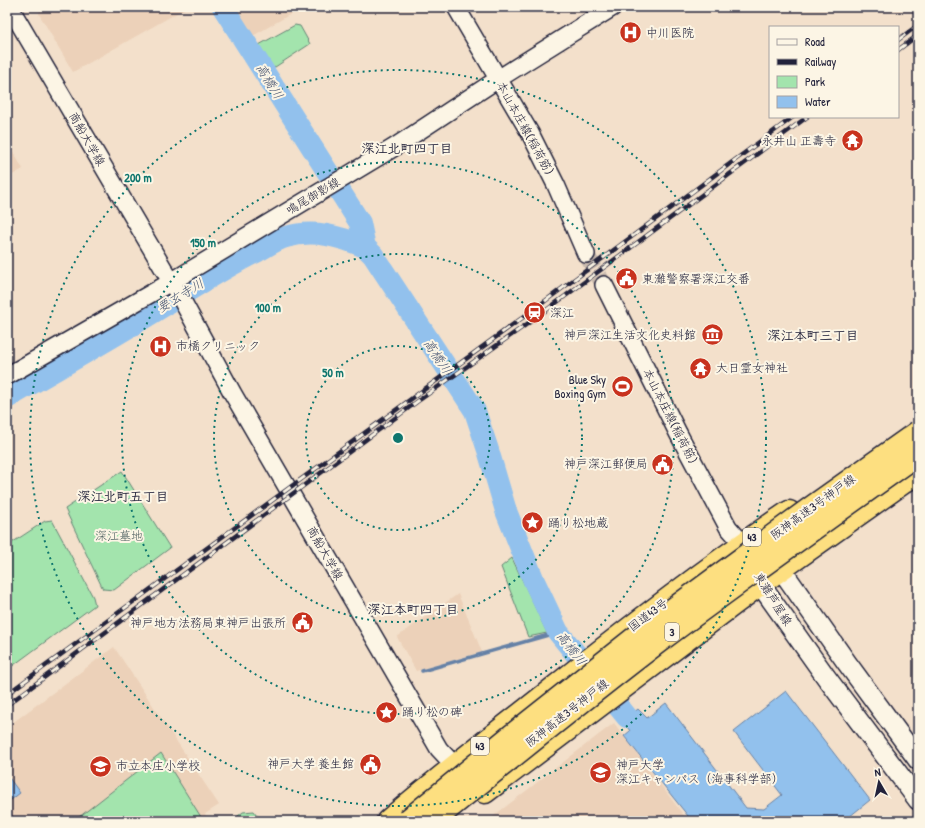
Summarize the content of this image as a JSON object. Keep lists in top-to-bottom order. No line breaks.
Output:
{"streets":{"highway":["阪神高速3号神戸線","43","国道43号","3"],"main road":["東灘芦屋線"],"street":["本山本庄線(稲荷筋)","商船大学線","鳴尾御影線"]},"crossings":[["本山本庄線(稲荷筋)","鳴尾御影線"],["本山本庄線(稲荷筋)","東灘芦屋線"],["本山本庄線(稲荷筋)","国道43号"],["商船大学線","鳴尾御影線"],["商船大学線","国道43号"],["東灘芦屋線","国道43号"]],"districts":["深江北町四丁目","深江本町三丁目","深江北町五丁目","深江本町四丁目"],"water":["高橋川","要玄寺川"],"parks":["深江墓地"],"places":{"hospital":["中川医院","市橋クリニック"],"temple":["永井山 正壽寺","大日霊女神社"],"public building":["東灘警察署深江交番","神戸深江郵便局","神戸地方法務局東神戸出張所","神戸大学 養生館"],"station":["深江"],"museum":["神戸深江生活文化史料館"],"sports":["Blue Sky Boxing Gym"],"place":["踊り松地蔵","踊り松の碑"],"school or university":["市立本庄小学校","神戸大学 深江キャンパス（海事科学部）"]},"legend":["Road","Railway","Park","Water"],"north":"top","rings":["200 m","150 m","100 m","50 m"]}
